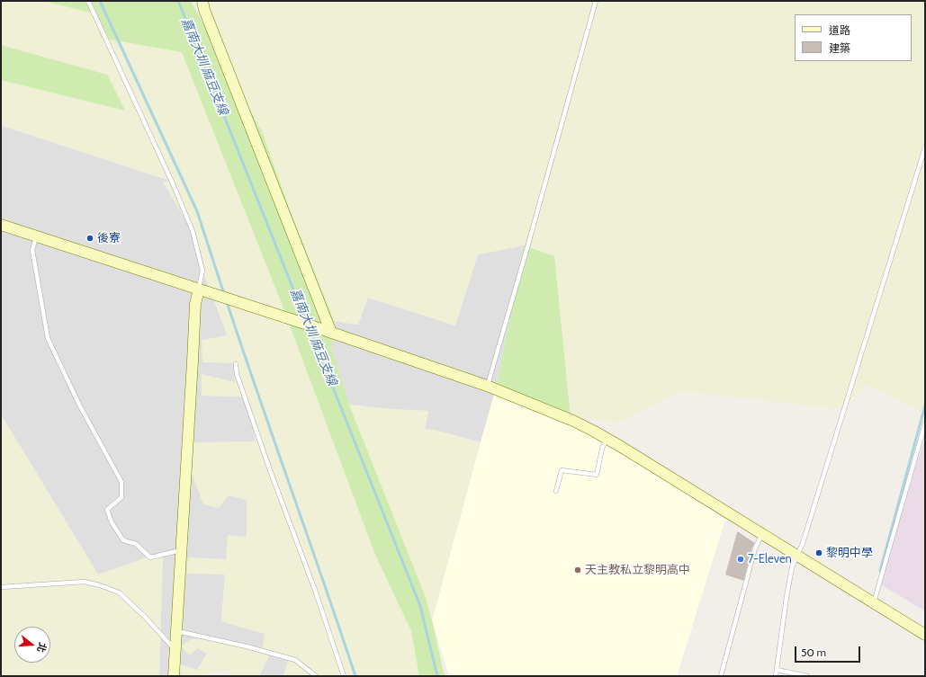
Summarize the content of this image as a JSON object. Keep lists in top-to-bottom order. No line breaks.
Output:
{"water":["嘉南大圳 麻豆支線"],"places":["後寮","黎明中學","7-Eleven","天主教私立黎明高中"],"legend":["道路","建築"],"scale_bar":"50 m","north":"right"}
